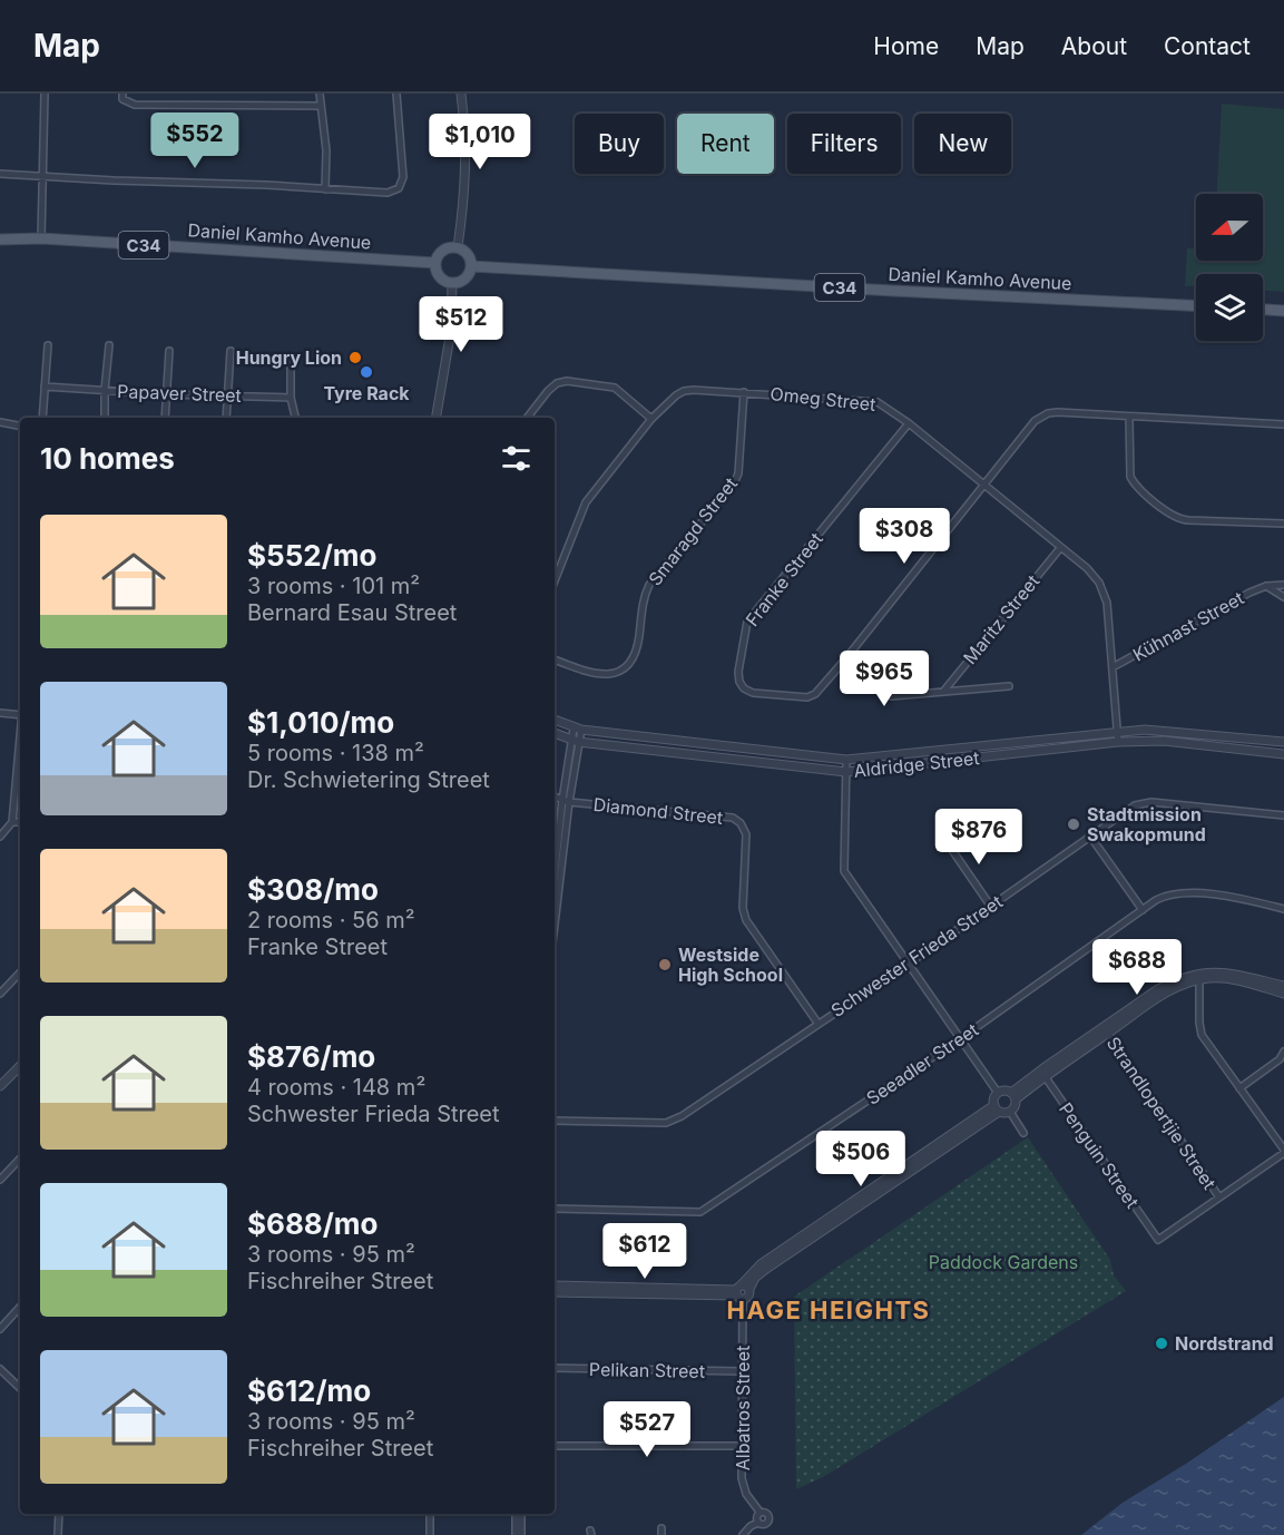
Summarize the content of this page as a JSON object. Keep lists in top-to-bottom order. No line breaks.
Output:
{"streets":{"main road":["Daniel Kamho Avenue","C34"],"street":["Papaver Street","Omeg Street","Smaragd Street","Franke Street","Maritz Street","Kühnast Street","Aldridge Street","Diamond Street","Schwester Frieda Street","Seeadler Street","Strandlopertjie Street","Penguin Street","Pelikan Street","Albatros Street"]},"crossings":[["Omeg Street","Smaragd Street"],["Omeg Street","Franke Street"],["Omeg Street","Maritz Street"],["Omeg Street","Kühnast Street"],["Omeg Street","Aldridge Street"],["Franke Street","Maritz Street"],["Diamond Street","Schwester Frieda Street"],["Strandlopertjie Street","Penguin Street"],["Pelikan Street","Albatros Street"]],"districts":["HAGE HEIGHTS"],"parks":["Paddock Gardens"],"places":["Hungry Lion","Tyre Rack","Stadtmission Swakopmund","Westside High School","Nordstrand"],"north":"left","page":{"header":"Map","nav":["Home","Map","About","Contact"],"price":["$552","$1,010","$512","$308","$965","$876","$688","$506","$612","$527"],"chip":["Buy","Rent","Filters","New"],"heading":"10 homes","list":[{"name":"$552/mo","note":"3 rooms · 101 m² · Bernard Esau Street"},{"name":"$1,010/mo","note":"5 rooms · 138 m² · Dr. Schwietering Street"},{"name":"$308/mo","note":"2 rooms · 56 m² · Franke Street"},{"name":"$876/mo","note":"4 rooms · 148 m² · Schwester Frieda Street"},{"name":"$688/mo","note":"3 rooms · 95 m² · Fischreiher Street"},{"name":"$612/mo","note":"3 rooms · 95 m² · Fischreiher Street"}]}}
